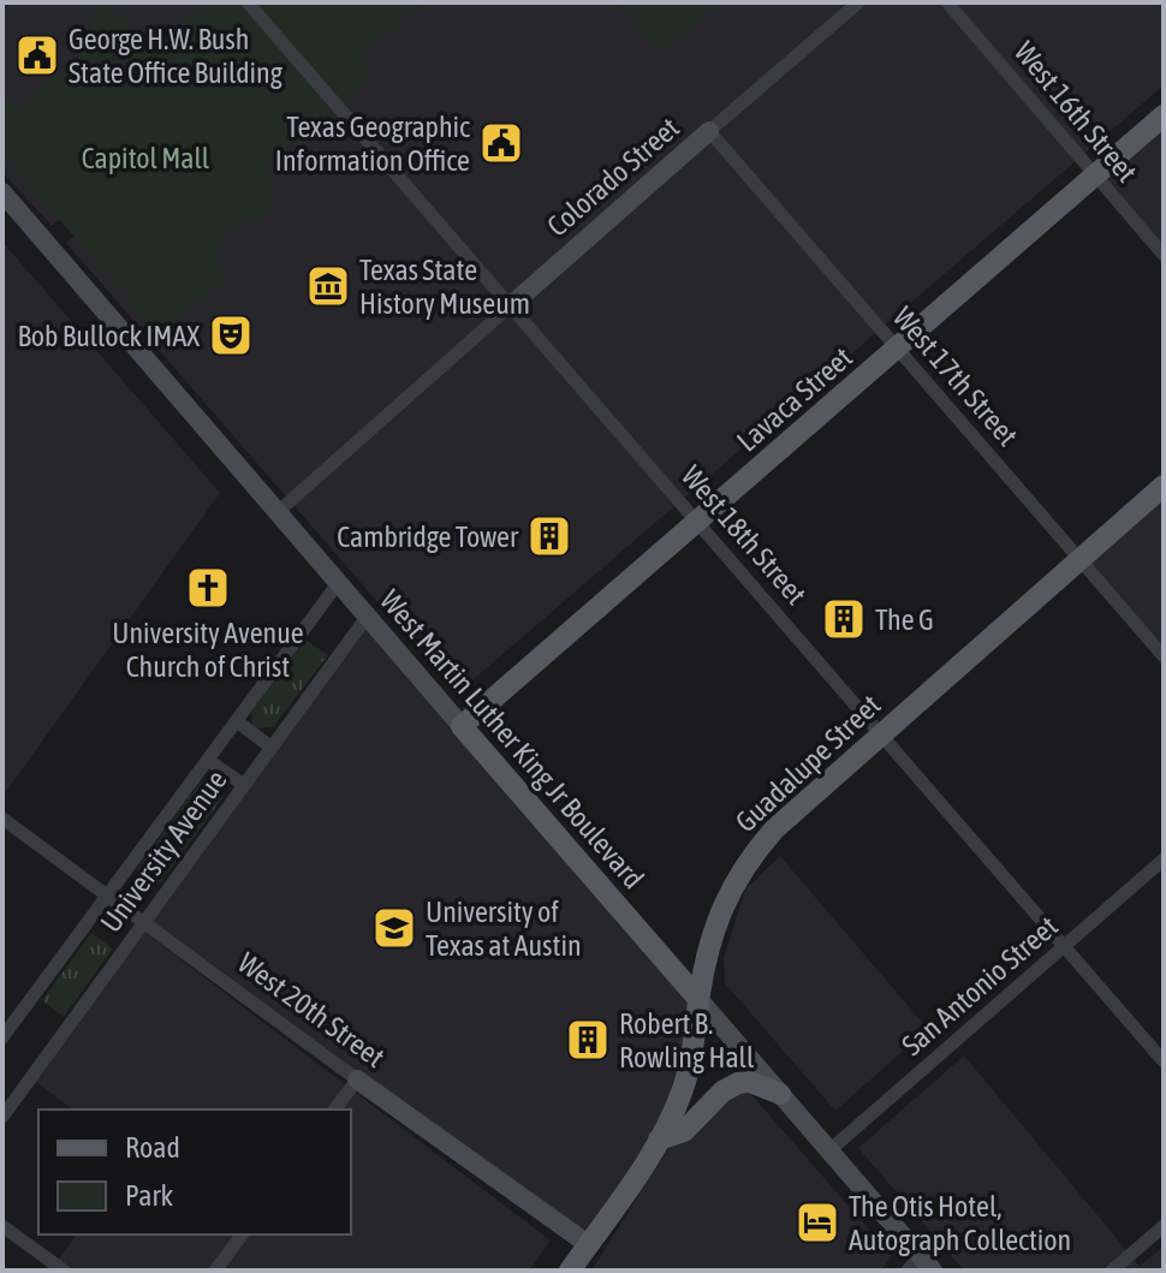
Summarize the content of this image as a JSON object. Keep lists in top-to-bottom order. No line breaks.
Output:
{"streets":{"main road":["Colorado Street","Lavaca Street","West Martin Luther King Jr Boulevard","Guadalupe Street","West 20th Street"],"street":["West 16th Street","West 17th Street","West 18th Street","University Avenue","San Antonio Street"]},"crossings":[["West 16th Street","Lavaca Street"],["Colorado Street","West 17th Street"],["Colorado Street","West 18th Street"],["Colorado Street","West Martin Luther King Jr Boulevard"],["West 17th Street","Lavaca Street"],["West 17th Street","Guadalupe Street"],["Lavaca Street","West 18th Street"],["Lavaca Street","West Martin Luther King Jr Boulevard"],["West 18th Street","Guadalupe Street"],["West 18th Street","San Antonio Street"],["West Martin Luther King Jr Boulevard","Guadalupe Street"],["West Martin Luther King Jr Boulevard","University Avenue"],["West Martin Luther King Jr Boulevard","San Antonio Street"],["Guadalupe Street","West 20th Street"],["University Avenue","West 20th Street"]],"parks":["Capitol Mall"],"places":{"public building":["George H.W. Bush State Office Building","Texas Geographic Information Office"],"museum":["Texas State History Museum"],"theatre":["Bob Bullock IMAX"],"building":["Cambridge Tower","The G","Robert B. Rowling Hall"],"church":["University Avenue Church of Christ"],"school or university":["University of Texas at Austin"],"hotel":["The Otis Hotel, Autograph Collection"]},"legend":["Road","Park"]}
